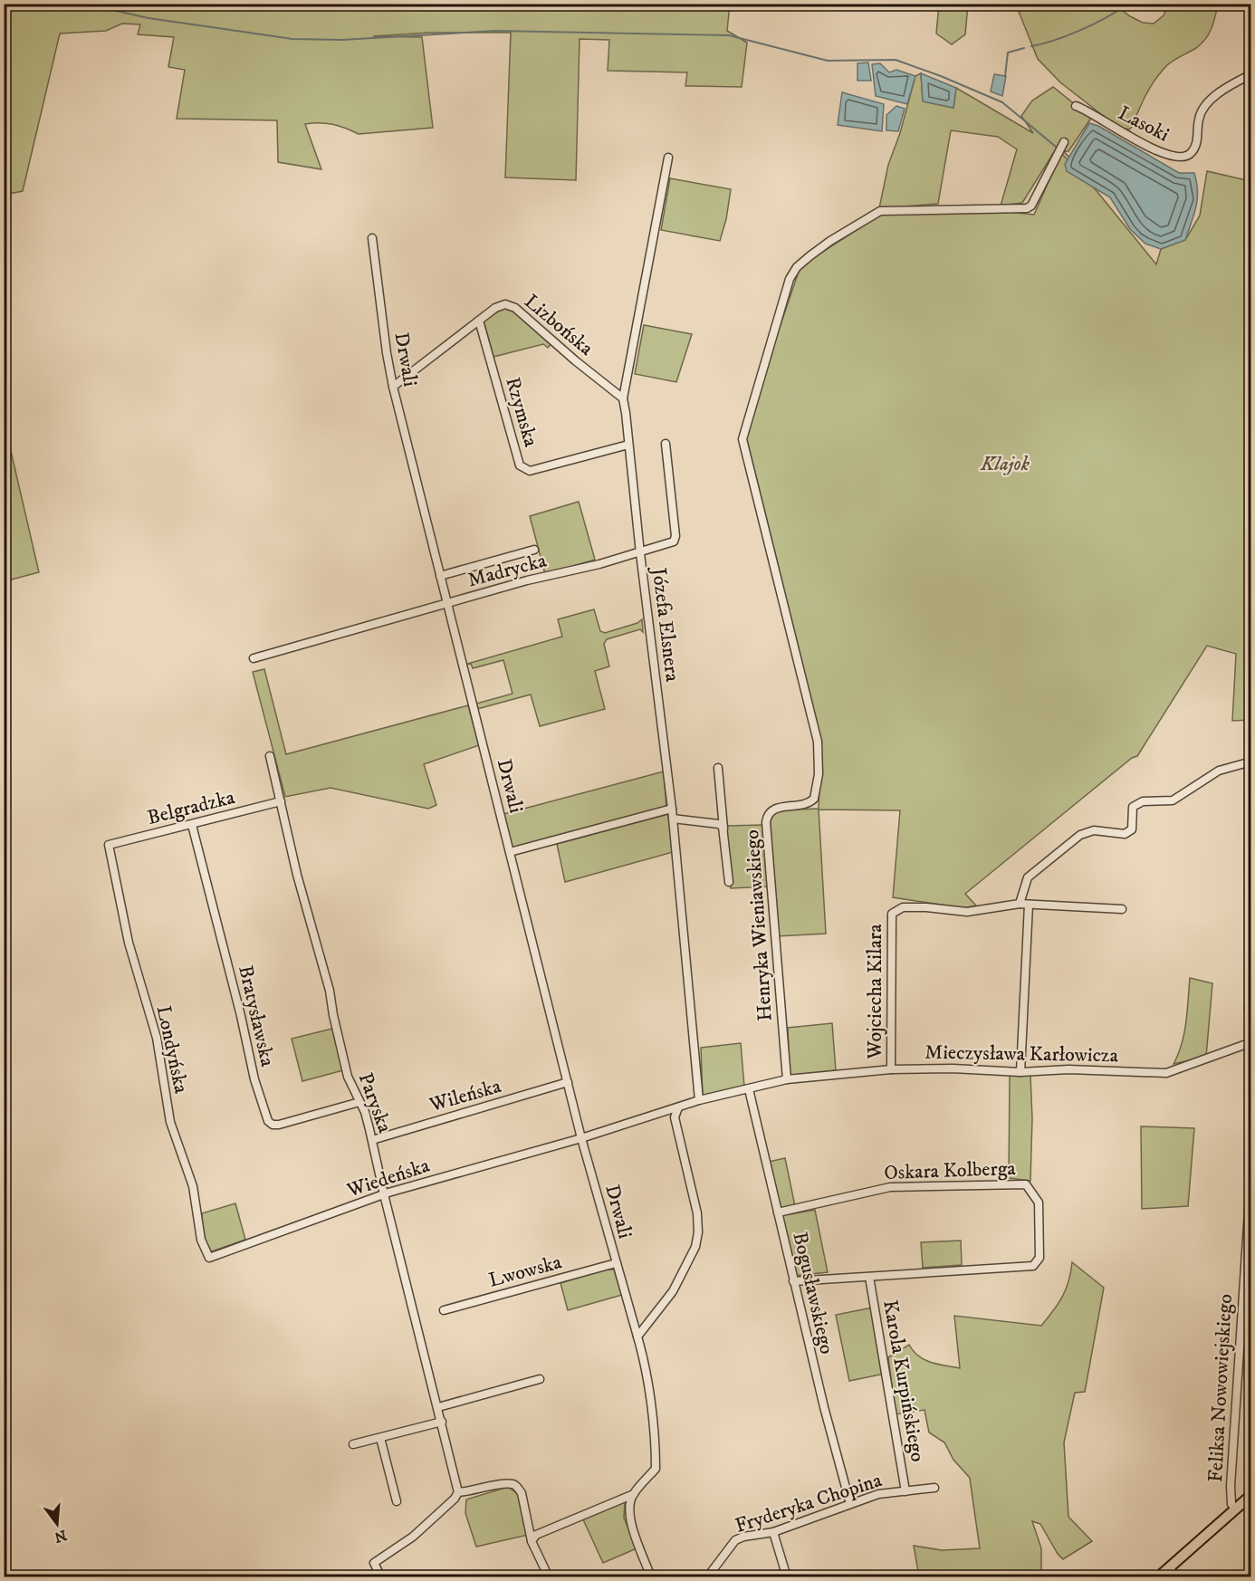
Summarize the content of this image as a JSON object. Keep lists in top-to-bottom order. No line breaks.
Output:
{"streets":{"street":["Lasoki","Lizbońska","Drwali","Rzymska","Madrycka","Józefa Elsnera","Belgradzka","Henryka Wieniawskiego","Wojciecha Kilara","Bratysławska","Londyńska","Mieczysława Karłowicza","Wileńska","Paryska","Oskara Kolberga","Wiedeńska","Lwowska","Bogusławskiego","Karola Kurpińskiego","Feliksa Nowowiejskiego","Fryderyka Chopina"]},"crossings":[["Lizbońska","Drwali"],["Lizbońska","Rzymska"],["Lizbońska","Józefa Elsnera"],["Drwali","Madrycka"],["Drwali","Wileńska"],["Drwali","Wiedeńska"],["Drwali","Lwowska"],["Rzymska","Józefa Elsnera"],["Madrycka","Józefa Elsnera"],["Belgradzka","Bratysławska"],["Belgradzka","Londyńska"],["Belgradzka","Paryska"],["Henryka Wieniawskiego","Mieczysława Karłowicza"],["Wojciecha Kilara","Mieczysława Karłowicza"],["Bratysławska","Paryska"],["Londyńska","Wiedeńska"],["Wileńska","Paryska"],["Paryska","Wiedeńska"],["Oskara Kolberga","Bogusławskiego"],["Oskara Kolberga","Karola Kurpińskiego"],["Bogusławskiego","Fryderyka Chopina"],["Karola Kurpińskiego","Fryderyka Chopina"]],"parks":["Klajok"],"north":"bottom"}
